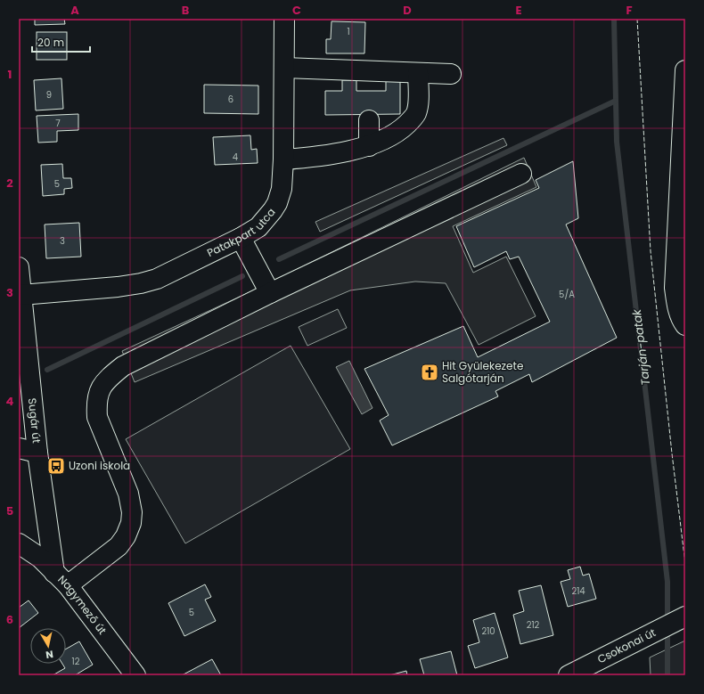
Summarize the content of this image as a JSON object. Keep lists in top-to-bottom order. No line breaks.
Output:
{"streets":{"street":["Patakpart utca","Sugár út","Nagymező út","Csokonai út"]},"crossings":[["Patakpart utca","Sugár út"],["Sugár út","Nagymező út"]],"water":["Tarján-patak"],"places":{"church":["Hit Gyülekezete Salgótarján"],"bus stop":["Uzoni iskola"]},"house_numbers":["1","9","6","7","4","5","3","5/A","214","5","212","210","12"],"scale_bar":"20 m","north":"bottom","grid":{"columns":["A","B","C","D","E","F"],"rows":["1","2","3","4","5","6"]}}
